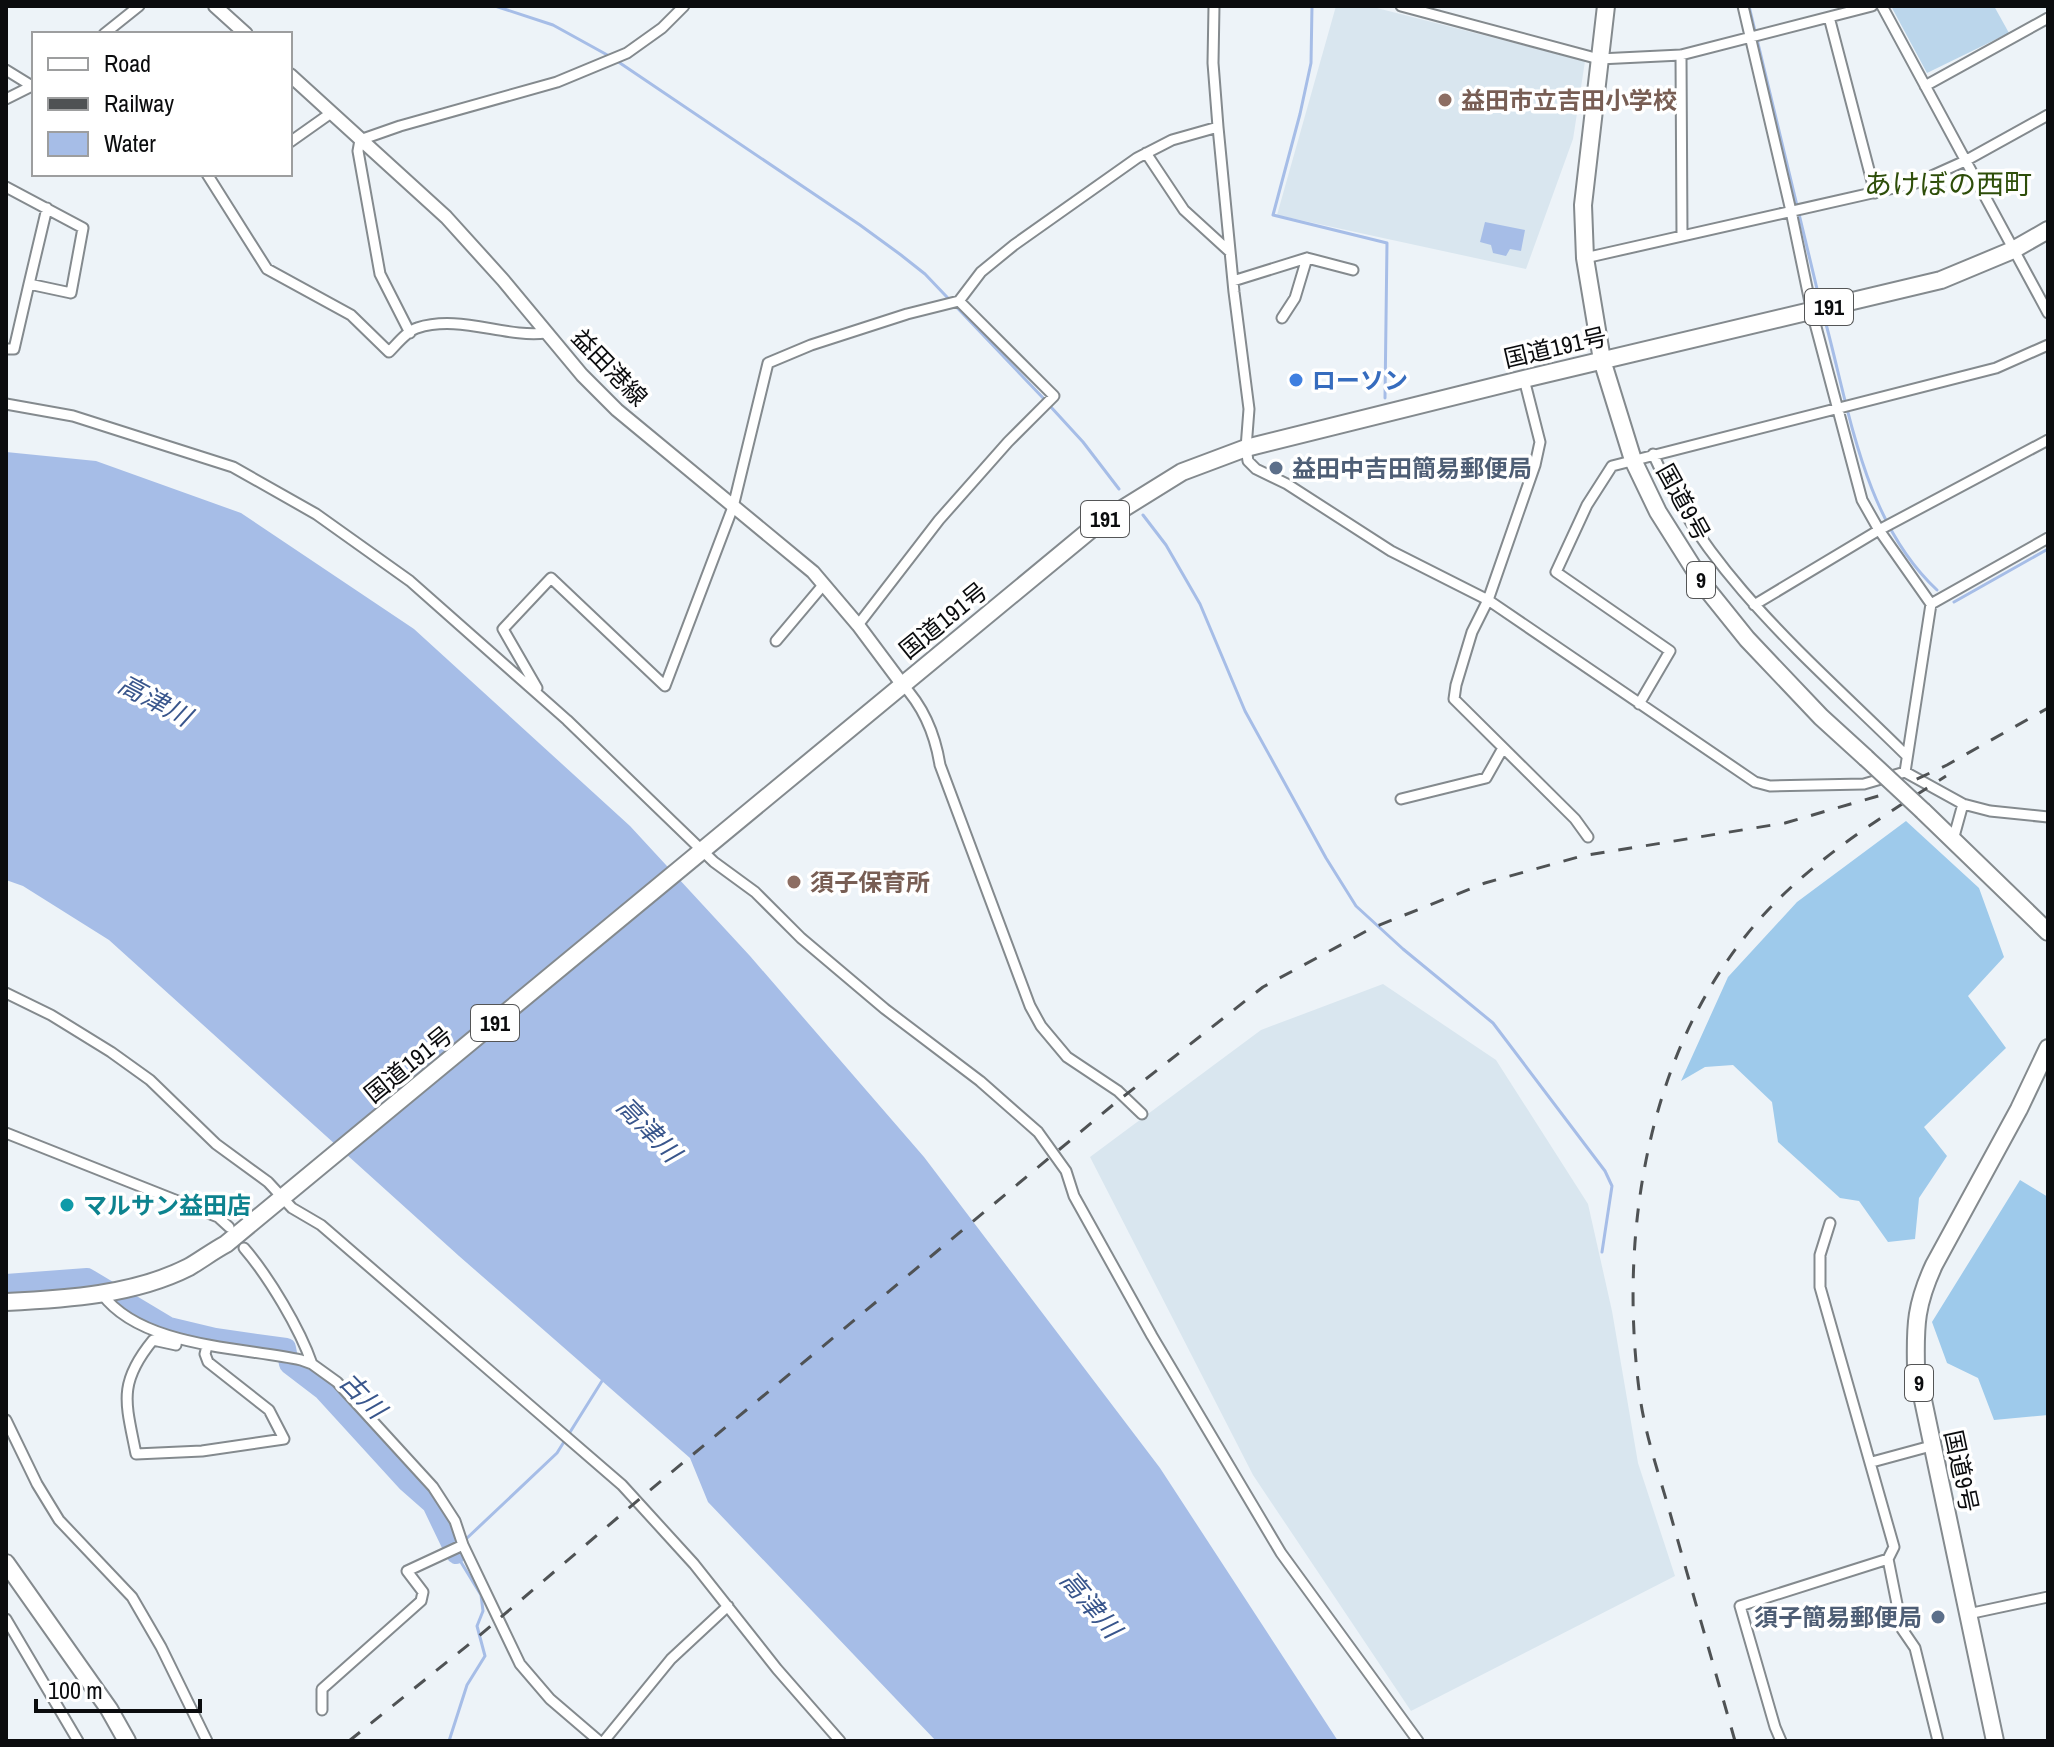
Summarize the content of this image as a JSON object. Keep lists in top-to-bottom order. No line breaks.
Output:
{"streets":{"highway":["191","国道191号","国道9号","9"],"main road":["益田港線"]},"crossings":[["国道191号","益田港線"],["国道191号","国道9号"]],"districts":["あけぼの西町"],"water":["高津川","古川"],"places":["益田市立吉田小学校","ローソン","益田中吉田簡易郵便局","須子保育所","マルサン益田店","須子簡易郵便局"],"legend":["Road","Railway","Water"],"scale_bar":"100 m"}
